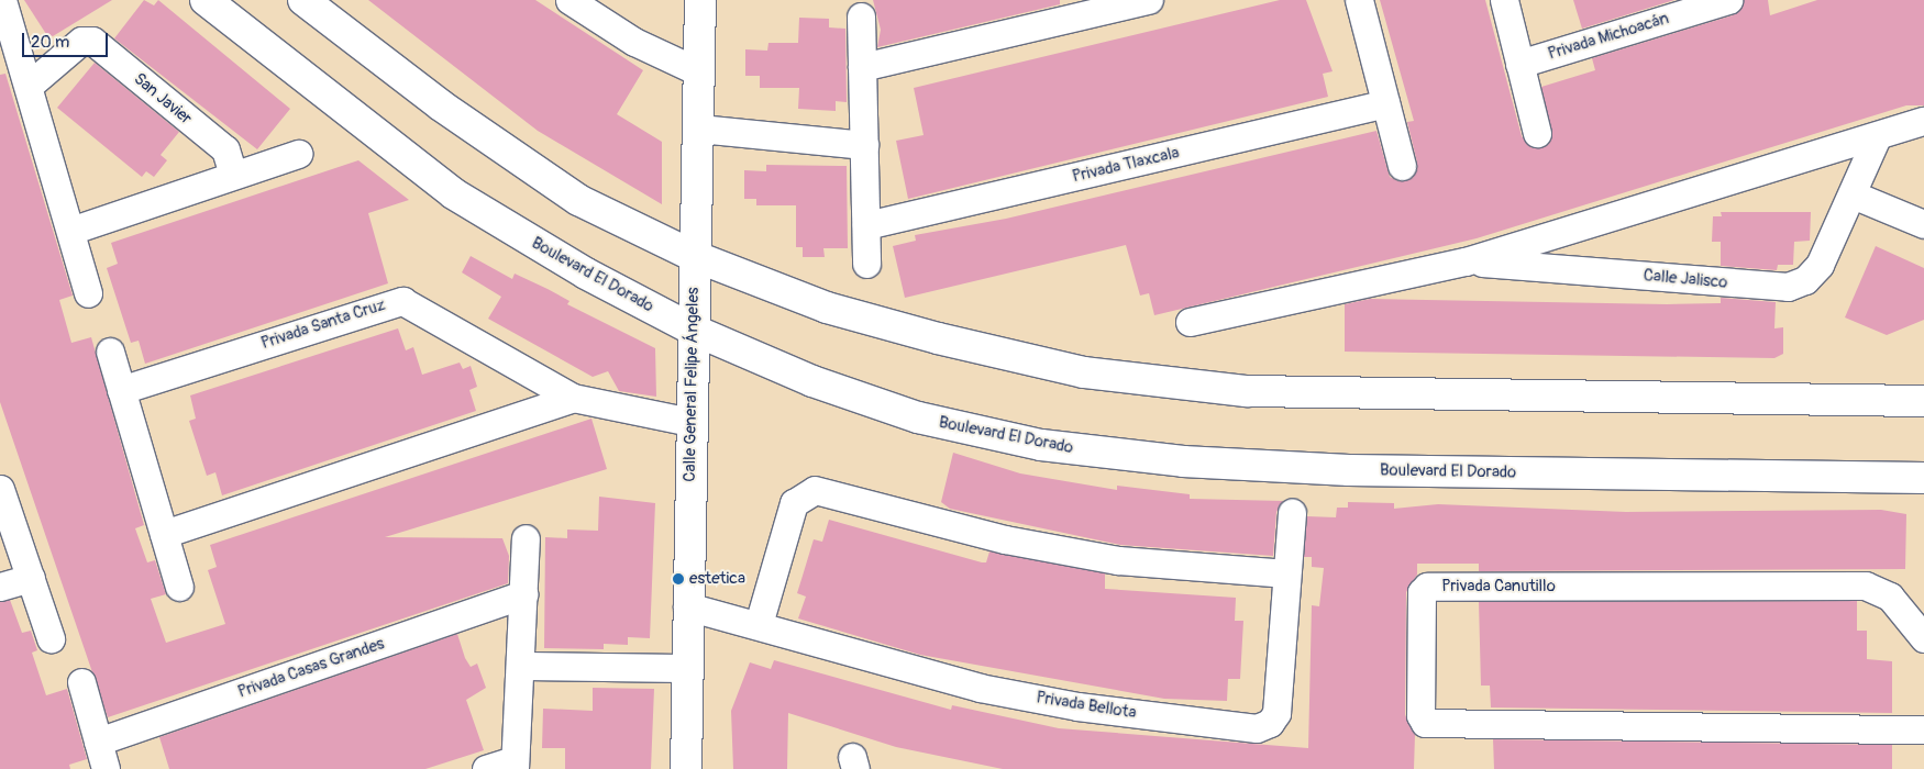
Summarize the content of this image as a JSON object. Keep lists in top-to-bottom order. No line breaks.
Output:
{"streets":{"main road":["Boulevard El Dorado","Calle General Felipe Ángeles"],"street":["Privada Michoacán","San Javier","Privada Tlaxcala","Calle Jalisco","Privada Santa Cruz","Privada Canutillo","Privada Casas Grandes","Privada Bellota"]},"crossings":[["Boulevard El Dorado","Calle General Felipe Ángeles"],["Privada Santa Cruz","Calle General Felipe Ángeles"],["Calle General Felipe Ángeles","Privada Bellota"]],"places":["estetica"],"scale_bar":"20 m"}
